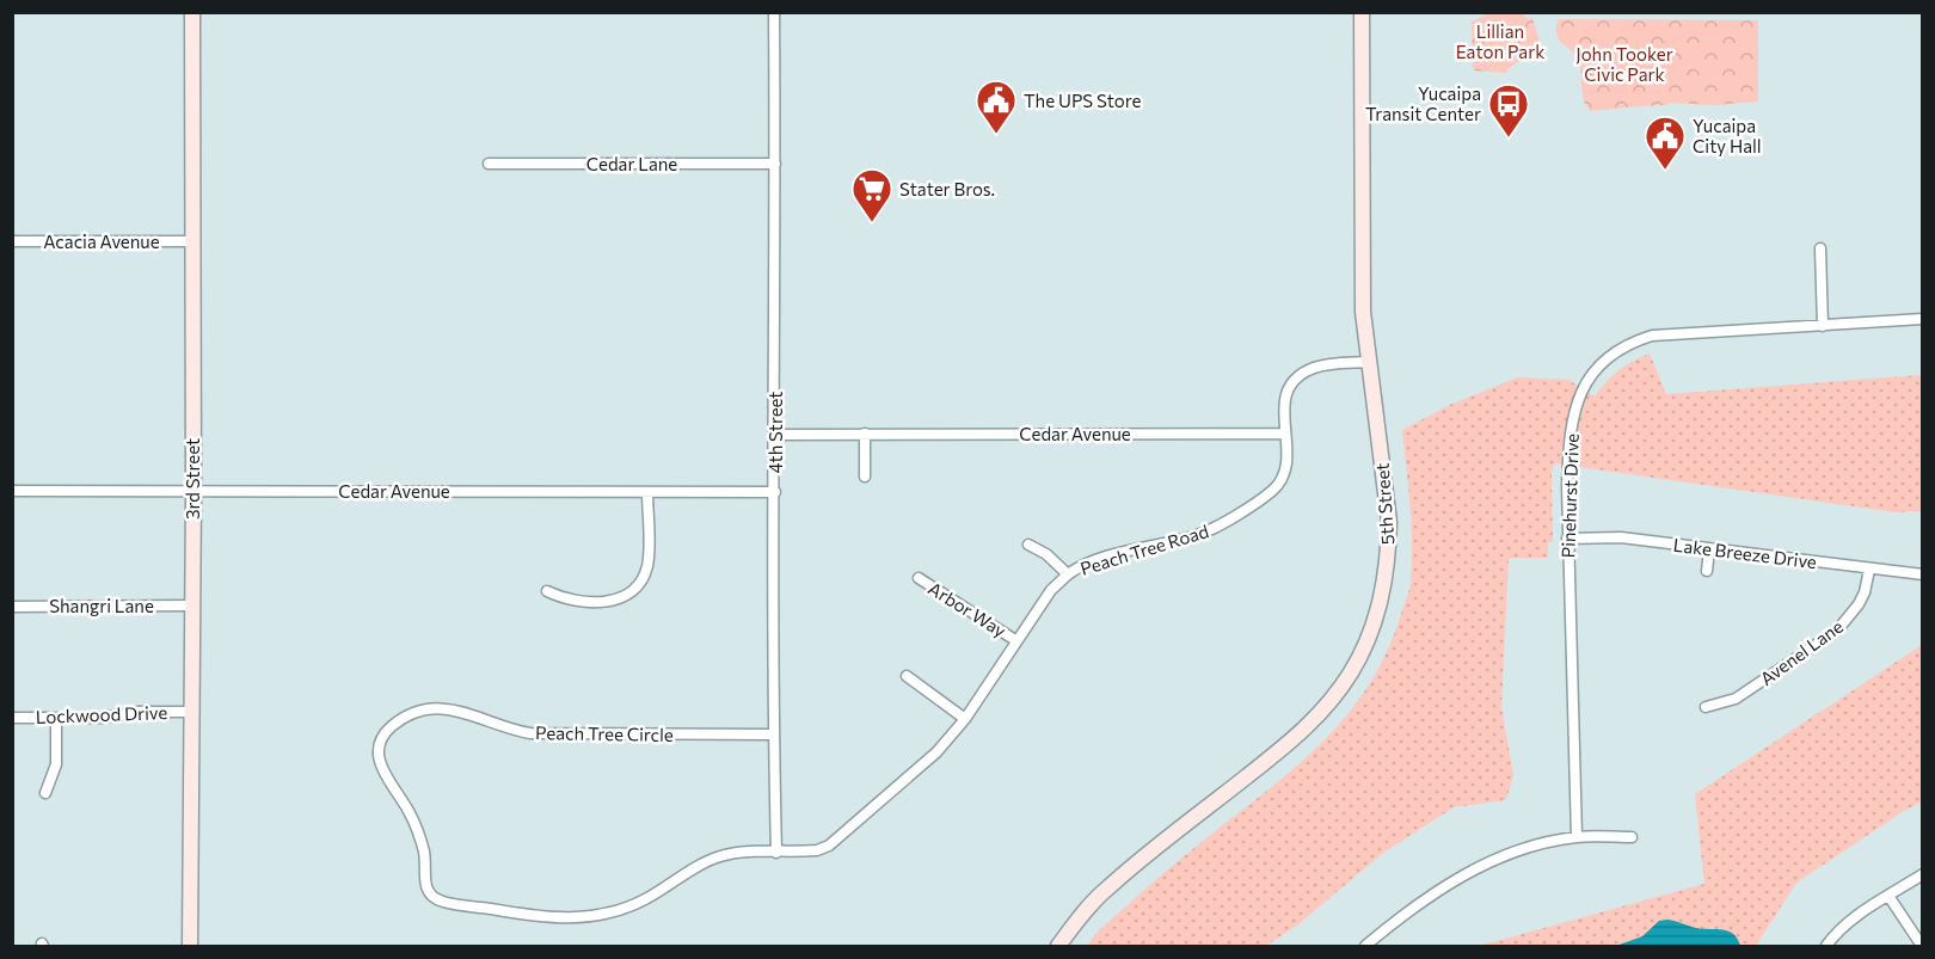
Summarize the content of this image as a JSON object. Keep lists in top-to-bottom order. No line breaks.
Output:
{"streets":{"main road":["3rd Street","5th Street"],"street":["Cedar Lane","Acacia Avenue","4th Street","Cedar Avenue","Pinehurst Drive","Peach Tree Road","Lake Breeze Drive","Shangri Lane","Arbor Way","Avenel Lane","Lockwood Drive","Peach Tree Circle"]},"crossings":[["Cedar Lane","4th Street"],["Acacia Avenue","3rd Street"],["4th Street","Cedar Avenue"],["4th Street","Peach Tree Road"],["4th Street","Peach Tree Circle"],["Cedar Avenue","3rd Street"],["Cedar Avenue","Peach Tree Road"],["3rd Street","Shangri Lane"],["3rd Street","Lockwood Drive"],["Pinehurst Drive","Lake Breeze Drive"],["5th Street","Peach Tree Road"],["Peach Tree Road","Arbor Way"],["Peach Tree Road","Peach Tree Circle"],["Lake Breeze Drive","Avenel Lane"]],"parks":["Lillian Eaton Park","John Tooker Civic Park"],"places":{"public building":["The UPS Store","Yucaipa City Hall"],"bus stop":["Yucaipa Transit Center"],"supermarket":["Stater Bros."]}}
